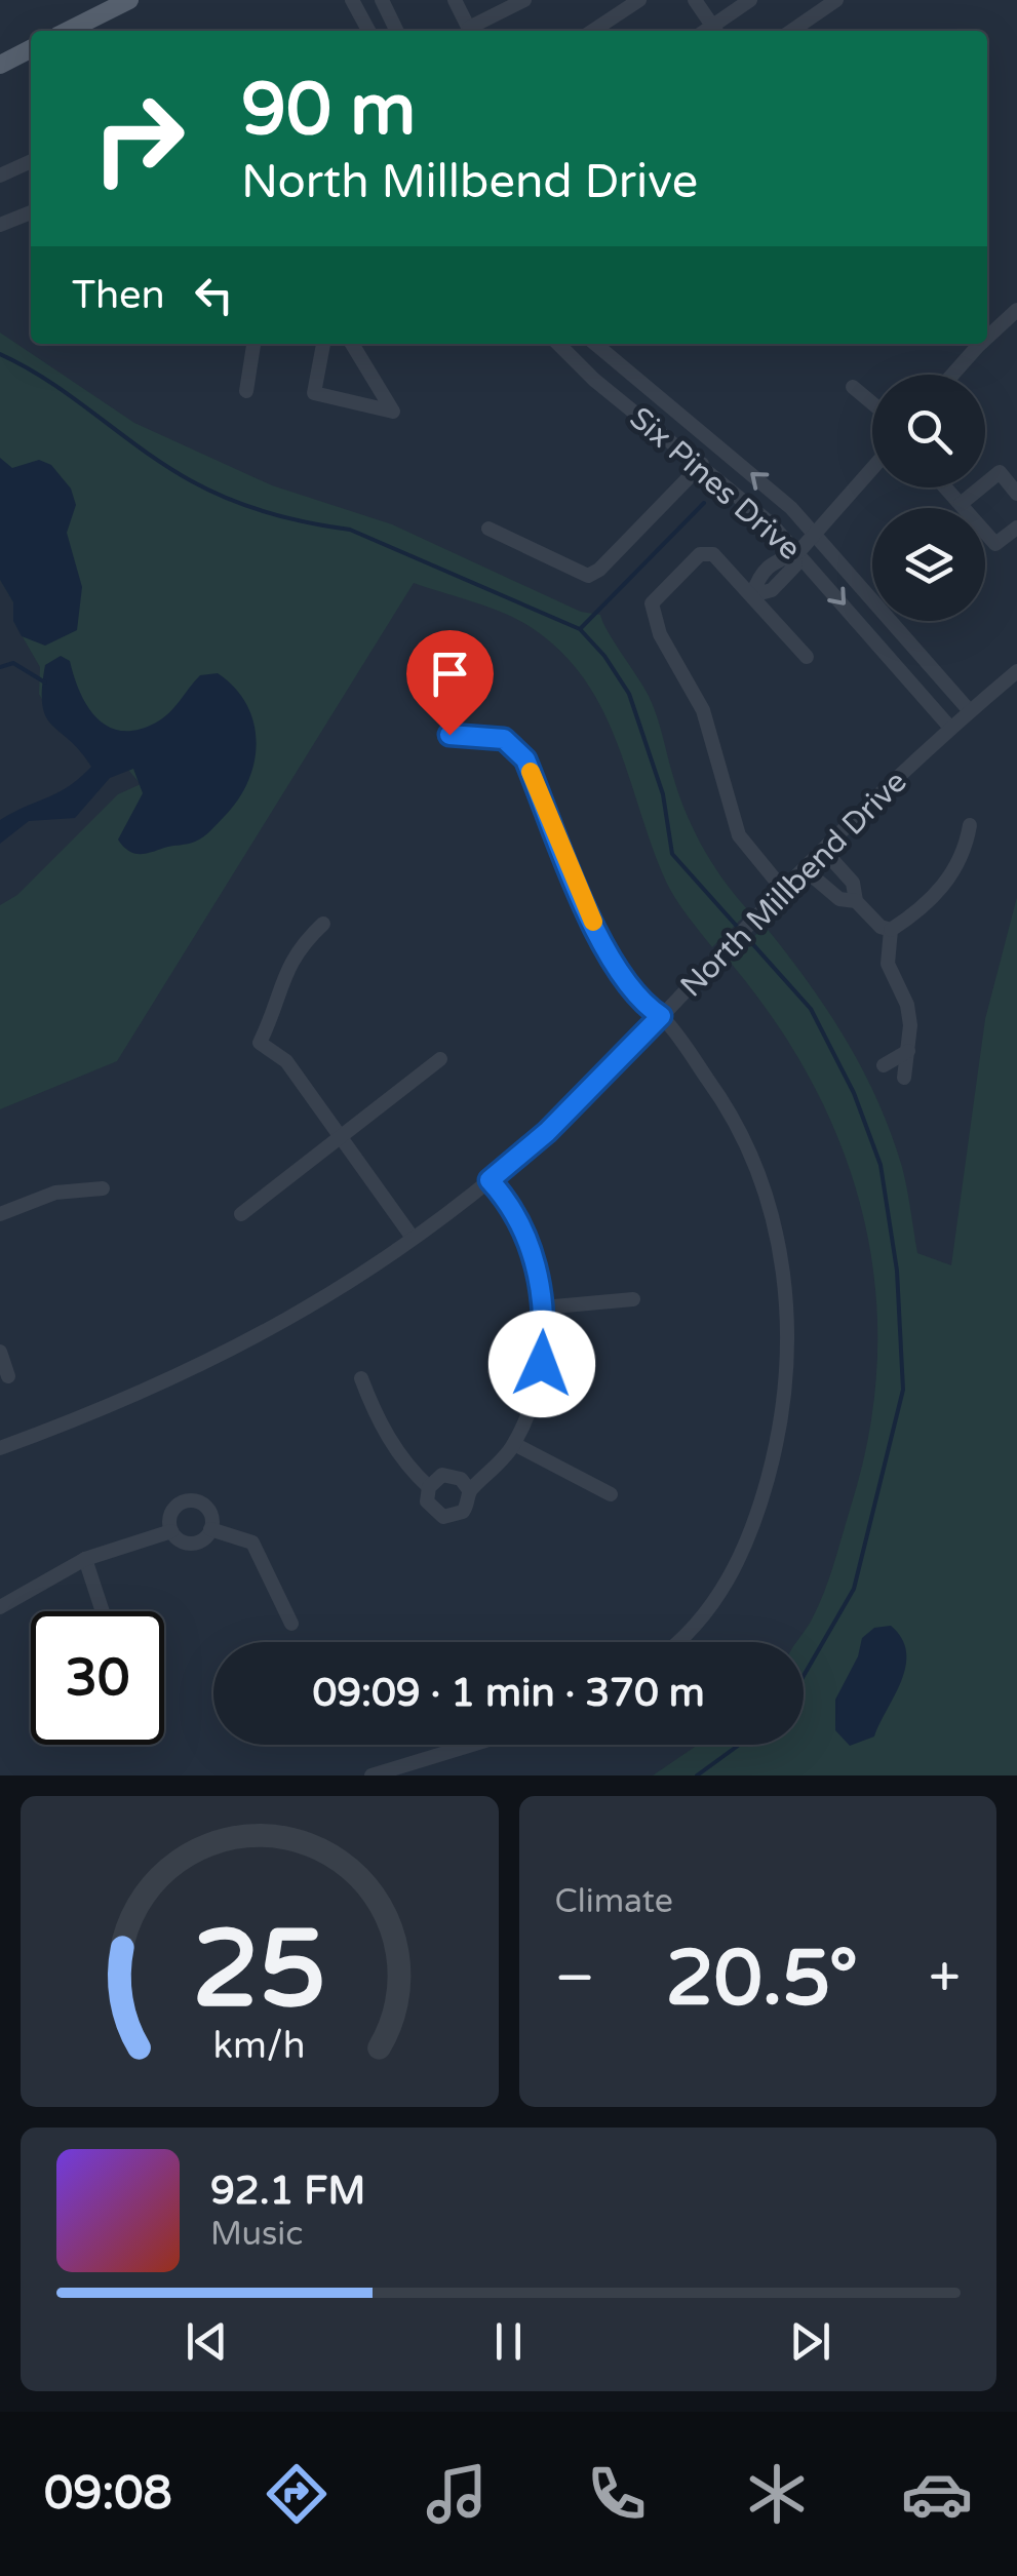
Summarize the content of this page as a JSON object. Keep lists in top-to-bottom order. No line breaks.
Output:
{"streets":{"street":["Six Pines Drive","North Millbend Drive"]},"crossings":[["Six Pines Drive","North Millbend Drive"]],"page":{"turn":["90 m","North Millbend Drive"],"then":"Then","limit":"30","trip":"09:09 · 1 min · 370 m","tile":"Climate","heat":["−","20.5°","+"],"song":["92.1 FM","Music"],"tabs":"09:08","gauge":["25","km/h"]}}
